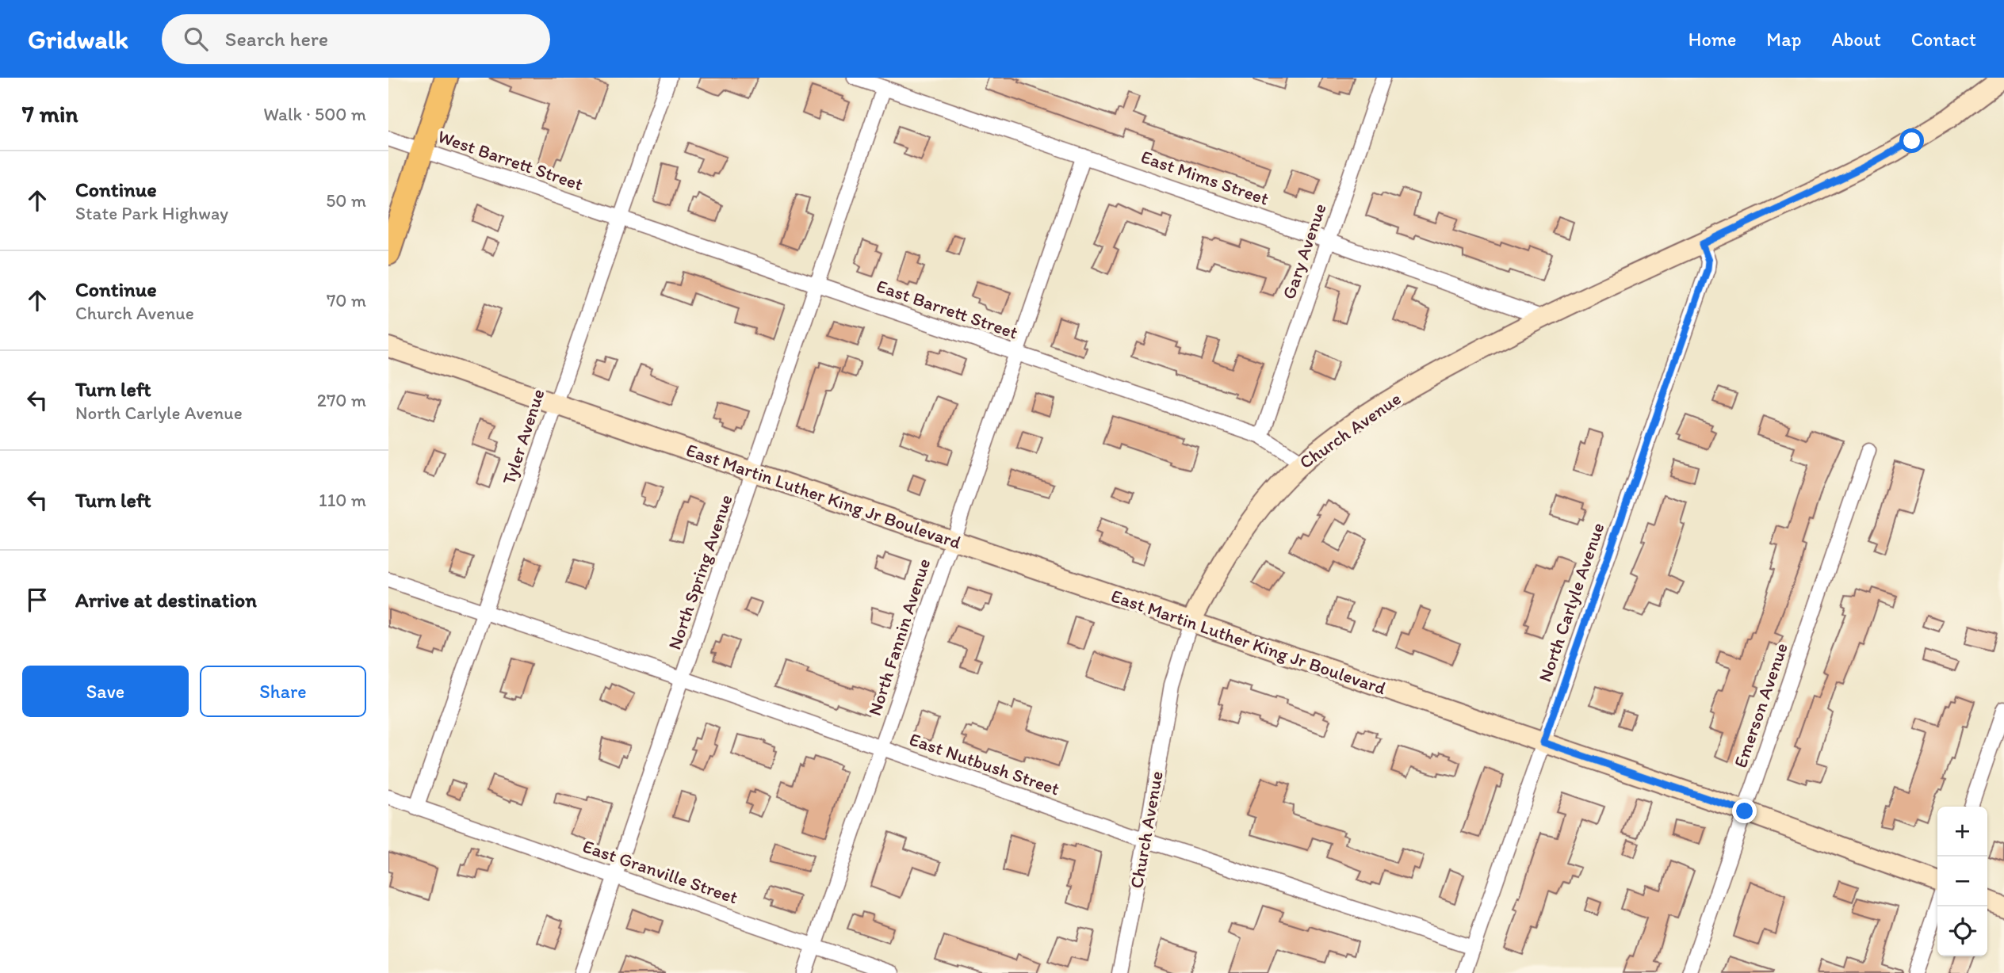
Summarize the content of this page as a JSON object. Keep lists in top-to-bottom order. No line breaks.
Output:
{"streets":{"main road":["Church Avenue","East Martin Luther King Jr Boulevard"],"street":["West Barrett Street","East Mims Street","Gary Avenue","East Barrett Street","Tyler Avenue","North Spring Avenue","North Carlyle Avenue","North Fannin Avenue","Emerson Avenue","East Nutbush Street","East Granville Street"]},"crossings":[["West Barrett Street","East Barrett Street"],["West Barrett Street","Tyler Avenue"],["East Mims Street","Gary Avenue"],["East Mims Street","Church Avenue"],["East Mims Street","North Spring Avenue"],["East Mims Street","North Fannin Avenue"],["Gary Avenue","East Barrett Street"],["East Barrett Street","Church Avenue"],["East Barrett Street","Tyler Avenue"],["East Barrett Street","North Spring Avenue"],["East Barrett Street","North Fannin Avenue"],["Church Avenue","East Martin Luther King Jr Boulevard"],["Church Avenue","North Carlyle Avenue"],["Church Avenue","East Nutbush Street"],["Tyler Avenue","East Martin Luther King Jr Boulevard"],["Tyler Avenue","East Nutbush Street"],["Tyler Avenue","East Granville Street"],["East Martin Luther King Jr Boulevard","North Spring Avenue"],["East Martin Luther King Jr Boulevard","North Carlyle Avenue"],["East Martin Luther King Jr Boulevard","North Fannin Avenue"],["East Martin Luther King Jr Boulevard","Emerson Avenue"],["North Spring Avenue","East Nutbush Street"],["North Spring Avenue","East Granville Street"],["North Carlyle Avenue","East Nutbush Street"],["North Fannin Avenue","East Nutbush Street"],["North Fannin Avenue","East Granville Street"]],"page":{"header":"Gridwalk","search":"Search here","nav":["Home","Map","About","Contact"],"heading":["7 min","Walk · 500 m"],"list":[["Continue","State Park Highway","50 m"],["Continue","Church Avenue","70 m"],["Turn left","North Carlyle Avenue","270 m"],["Turn left","110 m"],"Arrive at destination"],"buttons":["Save","Share"],"map_buttons":["+","−"]}}
